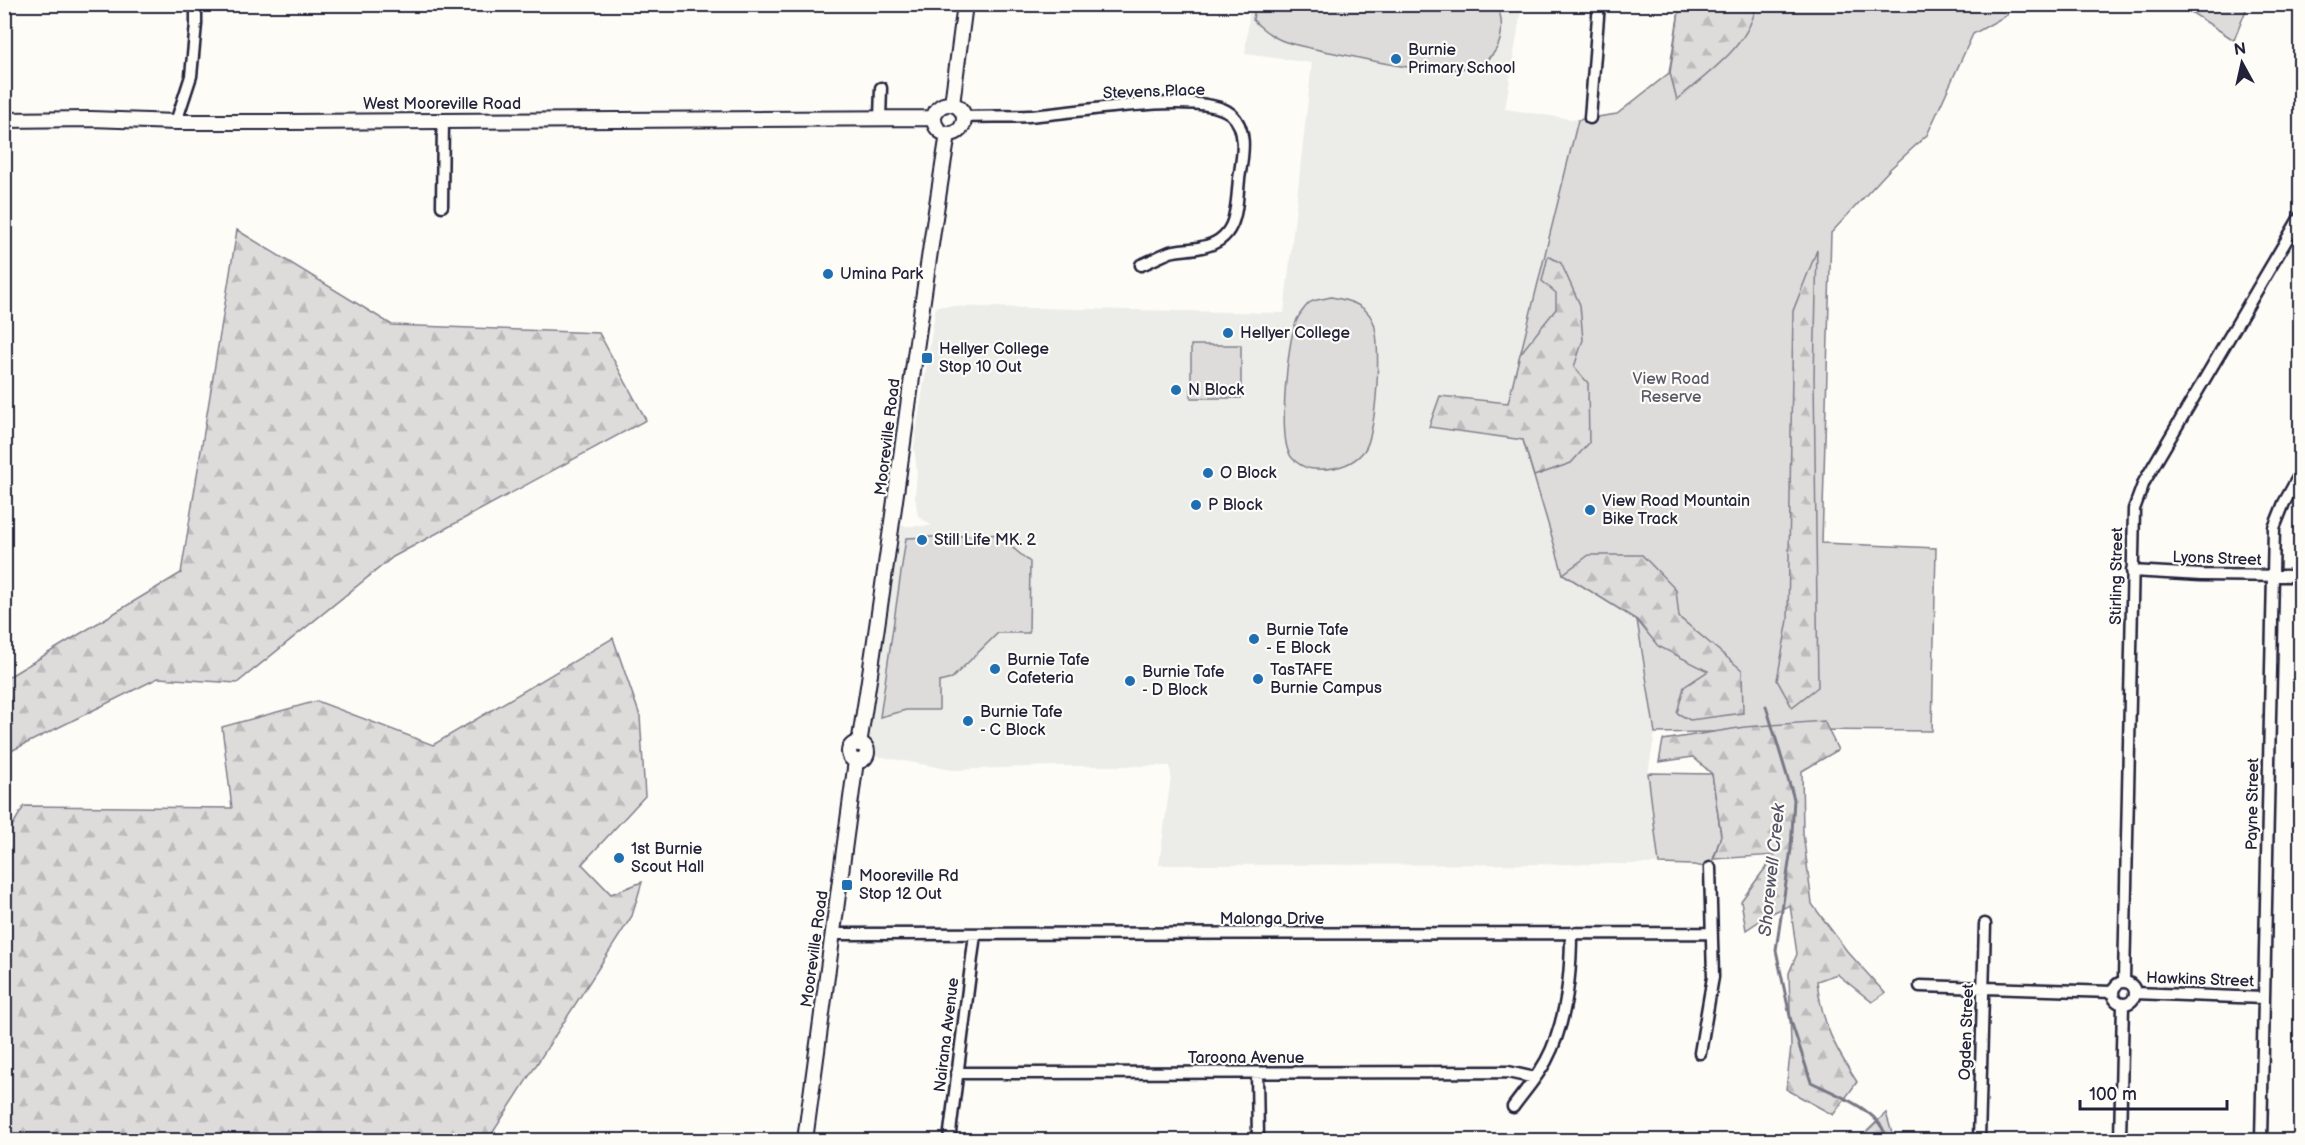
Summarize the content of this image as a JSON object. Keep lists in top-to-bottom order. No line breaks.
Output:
{"streets":{"main road":["West Mooreville Road","Mooreville Road"],"street":["Stevens Place","Lyons Street","Stirling Street","Payne Street","Malonga Drive","Hawkins Street","Ogden Street","Nairana Avenue","Taroona Avenue"]},"crossings":[["Stevens Place","West Mooreville Road"],["Stevens Place","Mooreville Road"],["West Mooreville Road","Mooreville Road"],["Mooreville Road","Malonga Drive"],["Lyons Street","Stirling Street"],["Lyons Street","Payne Street"],["Stirling Street","Hawkins Street"],["Payne Street","Hawkins Street"],["Malonga Drive","Nairana Avenue"],["Nairana Avenue","Taroona Avenue"]],"water":["Shorewell Creek"],"parks":["View Road Reserve"],"places":{"other":["Burnie Primary School","Umina Park","Hellyer College","N Block","O Block","P Block","View Road Mountain Bike Track","Still Life MK. 2","Burnie Tafe - E Block","Burnie Tafe Cafeteria","TasTAFE Burnie Campus","Burnie Tafe - D Block","Burnie Tafe - C Block","1st Burnie Scout Hall"],"transit":["Hellyer College Stop 10 Out","Mooreville Rd Stop 12 Out"]},"scale_bar":"100 m","north":"top"}
